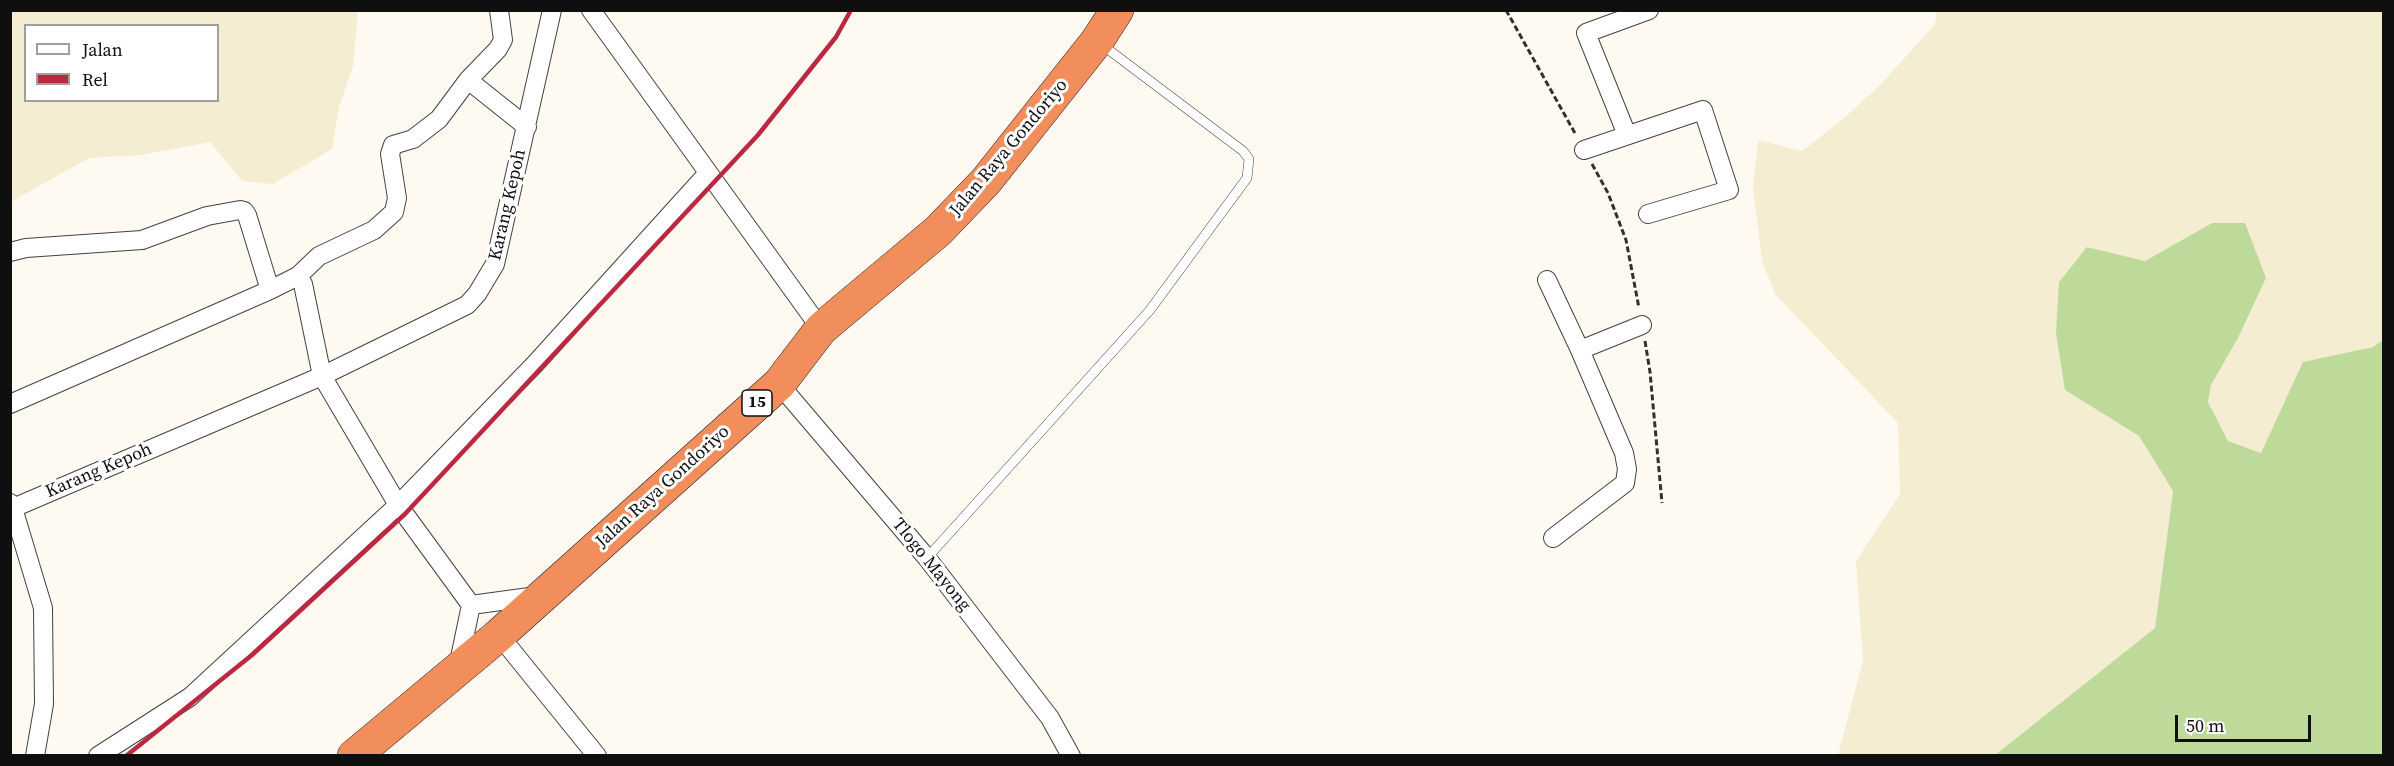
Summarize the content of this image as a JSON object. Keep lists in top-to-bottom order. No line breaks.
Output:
{"streets":{"highway":["Jalan Raya Gondoriyo","15"],"street":["Karang Kepoh","Tlogo Mayong"]},"crossings":[["Jalan Raya Gondoriyo","Tlogo Mayong"]],"legend":["Jalan","Rel"],"scale_bar":"50 m"}
